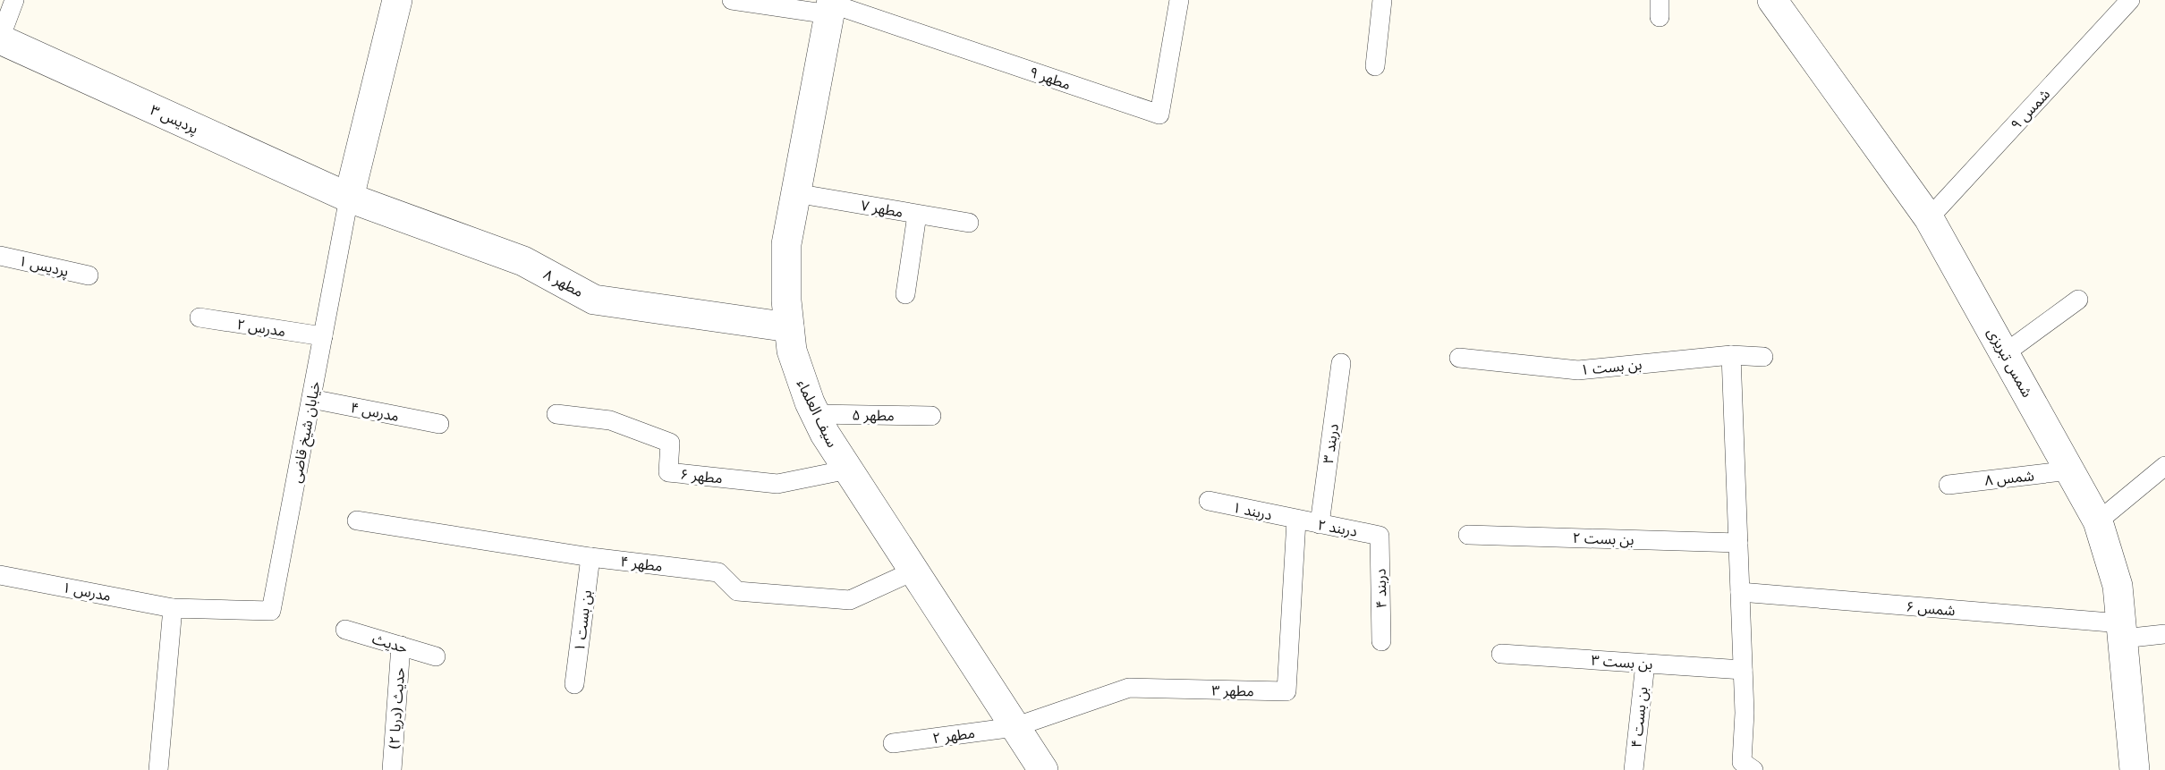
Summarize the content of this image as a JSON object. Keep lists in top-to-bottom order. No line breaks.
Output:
{"streets":{"street":["پردیس ۳","مطهر ۸","شمس تبریزی","سیف العلماء","خیابان شیخ قاضی"],"lane":["مطهر ۹","شمس ۹","مطهر ۷","پردیس ۱","مدرس ۲","بن بست ۱","مدرس ۴","مطهر ۵","دربند ۳","مطهر ۶","شمس ۸","دربند ۱","دربند ۲","بن بست ۲","مطهر ۴","دربند ۴","مدرس ۱","شمس ۶","حدیث","بن بست ۳","مطهر ۳","حدیث (دریا ۲)","بن بست ۴","مطهر ۲"]},"crossings":[["مطهر ۹","سیف العلماء"],["شمس ۹","شمس تبریزی"],["پردیس ۳","مطهر ۸"],["پردیس ۳","خیابان شیخ قاضی"],["مطهر ۷","سیف العلماء"],["مطهر ۸","سیف العلماء"],["مطهر ۸","خیابان شیخ قاضی"],["مدرس ۲","خیابان شیخ قاضی"],["شمس تبریزی","شمس ۸"],["شمس تبریزی","شمس ۶"],["بن بست ۱","مطهر ۴"],["مدرس ۴","خیابان شیخ قاضی"],["سیف العلماء","مطهر ۵"],["سیف العلماء","مطهر ۶"],["سیف العلماء","مطهر ۴"],["سیف العلماء","مطهر ۳"],["سیف العلماء","مطهر ۲"],["خیابان شیخ قاضی","مدرس ۱"],["دربند ۳","دربند ۲"],["دربند ۱","دربند ۲"],["دربند ۱","مطهر ۳"],["دربند ۲","دربند ۴"],["دربند ۲","مطهر ۳"],["حدیث","حدیث (دریا ۲)"],["بن بست ۳","بن بست ۴"],["مطهر ۳","مطهر ۲"]]}
